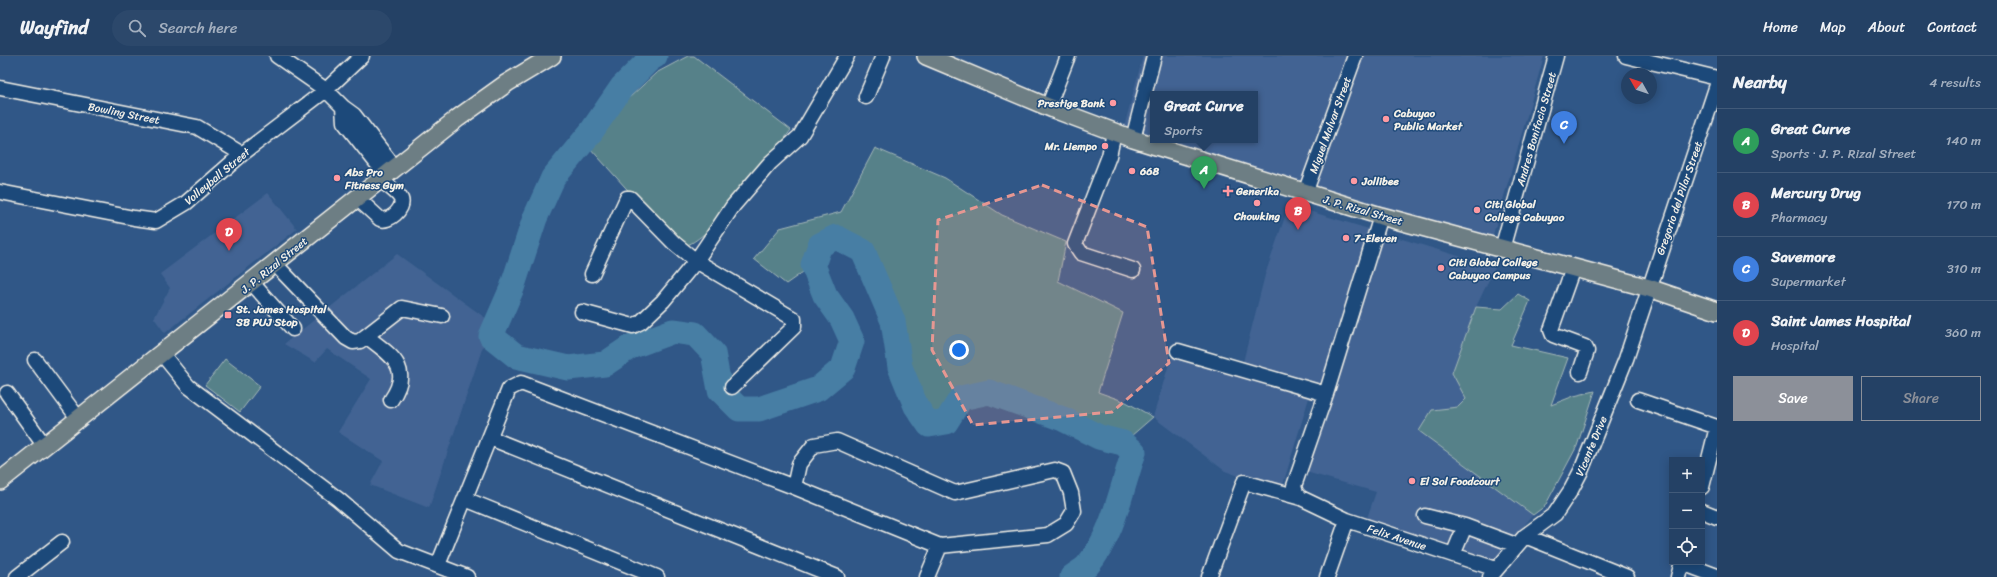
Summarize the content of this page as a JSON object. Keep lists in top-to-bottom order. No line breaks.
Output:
{"streets":{"main road":["J. P. Rizal Street"],"street":["Bowling Street","Miguel Malvar Street","Andres Bonifacio Street","Volleyball Street","Gregorio del Pilar Street","Vicente Drive","Felix Avenue"]},"crossings":[["Bowling Street","Volleyball Street"],["Miguel Malvar Street","J. P. Rizal Street"],["Andres Bonifacio Street","J. P. Rizal Street"],["Gregorio del Pilar Street","J. P. Rizal Street"],["Gregorio del Pilar Street","Vicente Drive"],["J. P. Rizal Street","Vicente Drive"],["Vicente Drive","Felix Avenue"]],"places":{"other":["Prestige Bank","Cabuyao Public Market","Mr. Liempo","668","Abs Pro Fitness Gym","Jollibee","Chowking","Citi Global College Cabuyao","7-Eleven","Citi Global College Cabuyao Campus","El Sol Foodcourt"],"health":["Generika"],"transit":["St. James Hospital SB PUJ Stop"]},"north":"top left","page":{"header":"Wayfind","search":"Search here","nav":["Home","Map","About","Contact"],"heading":["Nearby","4 results"],"popup":["Great Curve","Sports"],"list":[{"mark":"A","name":"Great Curve","note":"Sports · J. P. Rizal Street","value":"140 m"},{"mark":"B","name":"Mercury Drug","note":"Pharmacy","value":"170 m"},{"mark":"C","name":"Savemore","note":"Supermarket","value":"310 m"},{"mark":"D","name":"Saint James Hospital","note":"Hospital","value":"360 m"}],"pins":["C","A","B","D"],"buttons":["Save","Share"],"map_buttons":["+","−"]}}
